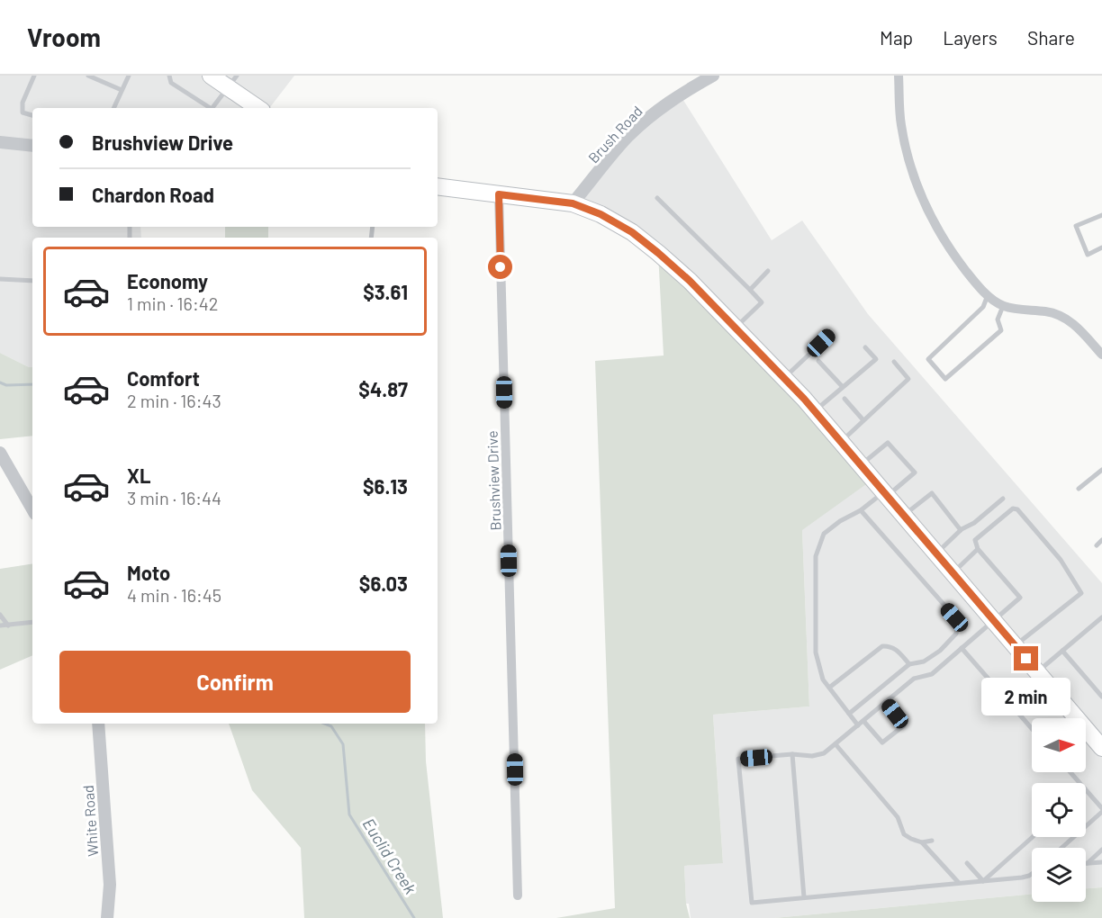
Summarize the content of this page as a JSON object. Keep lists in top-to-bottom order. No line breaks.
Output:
{"streets":{"street":["Brush Road","Brushview Drive","White Road"]},"water":["Euclid Creek"],"north":"right","page":{"header":"Vroom","nav":["Map","Layers","Share"],"banner":["Brushview Drive","Chardon Road"],"list":[{"name":"Economy","note":"1 min · 16:42","value":"$3.61"},{"name":"Comfort","note":"2 min · 16:43","value":"$4.87"},{"name":"XL","note":"3 min · 16:44","value":"$6.13"},{"name":"Moto","note":"4 min · 16:45","value":"$6.03"}],"buttons":"Confirm","bubble":"2 min"}}
